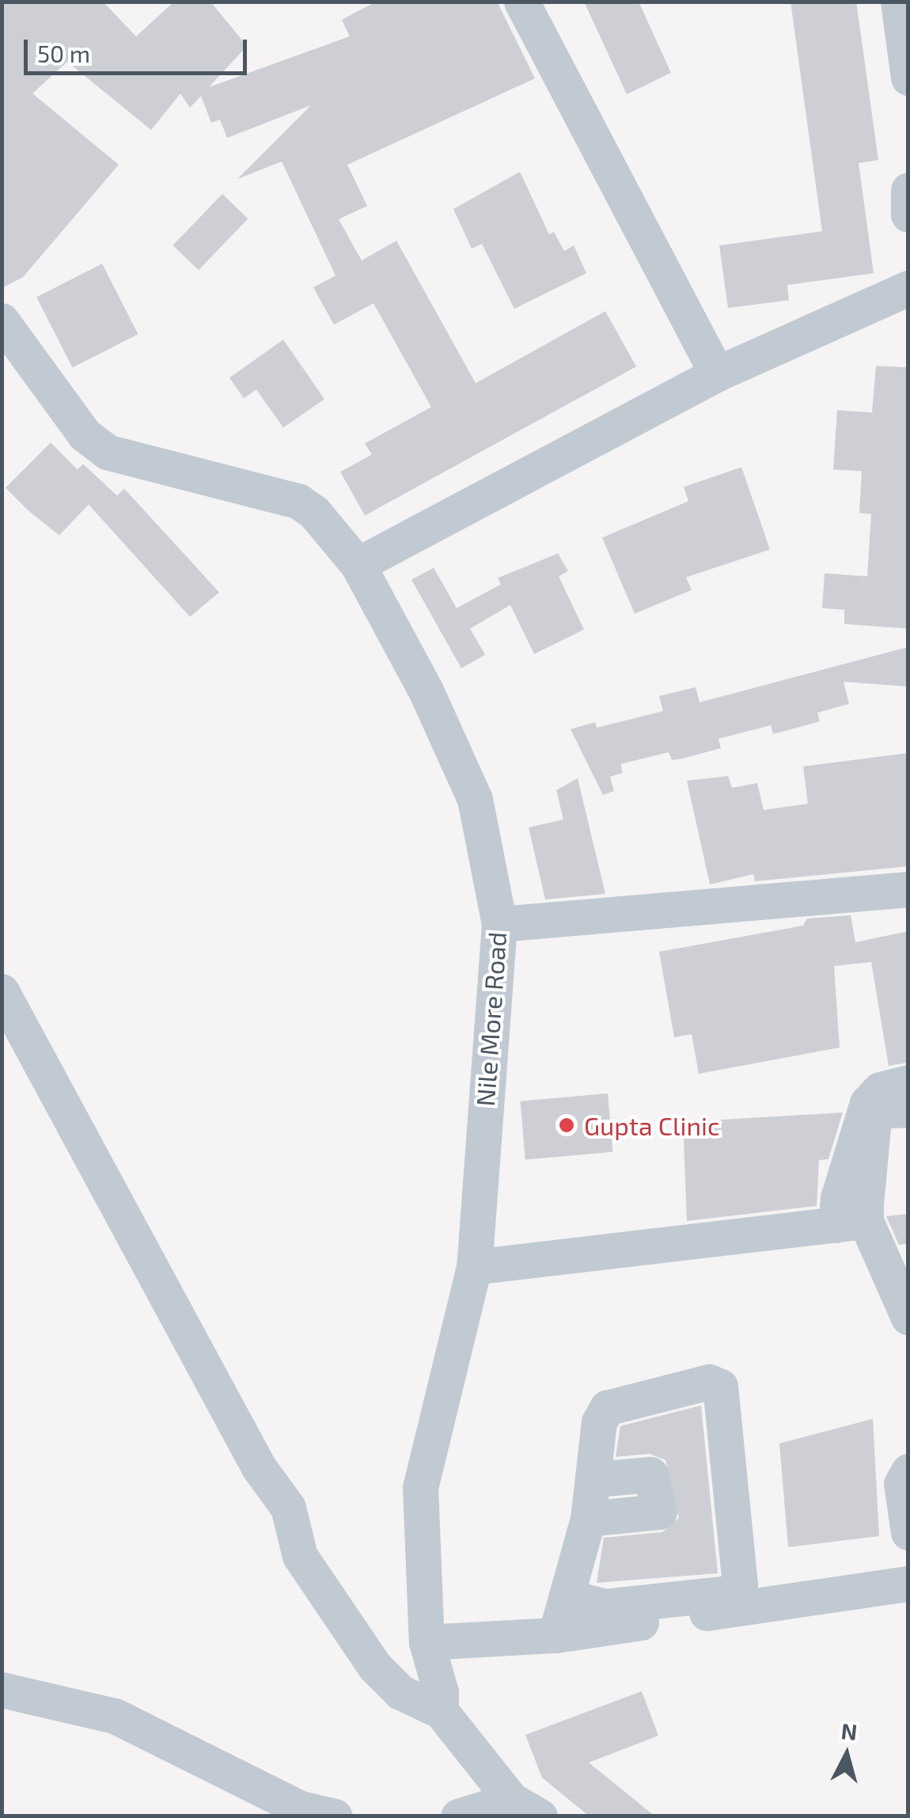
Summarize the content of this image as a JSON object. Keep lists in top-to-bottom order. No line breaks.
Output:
{"streets":{"street":["Nile More Road"]},"places":["Gupta Clinic"],"scale_bar":"50 m","north":"top"}
